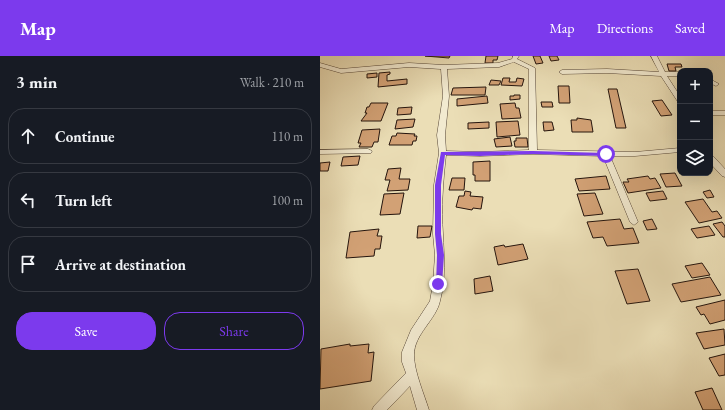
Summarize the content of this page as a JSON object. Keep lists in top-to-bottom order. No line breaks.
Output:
{"page":{"header":"Map","nav":["Map","Directions","Saved"],"heading":["3 min","Walk · 210 m"],"map_buttons":["+","−"],"list":[["Continue","110 m"],["Turn left","100 m"],"Arrive at destination"],"buttons":["Save","Share"]}}
